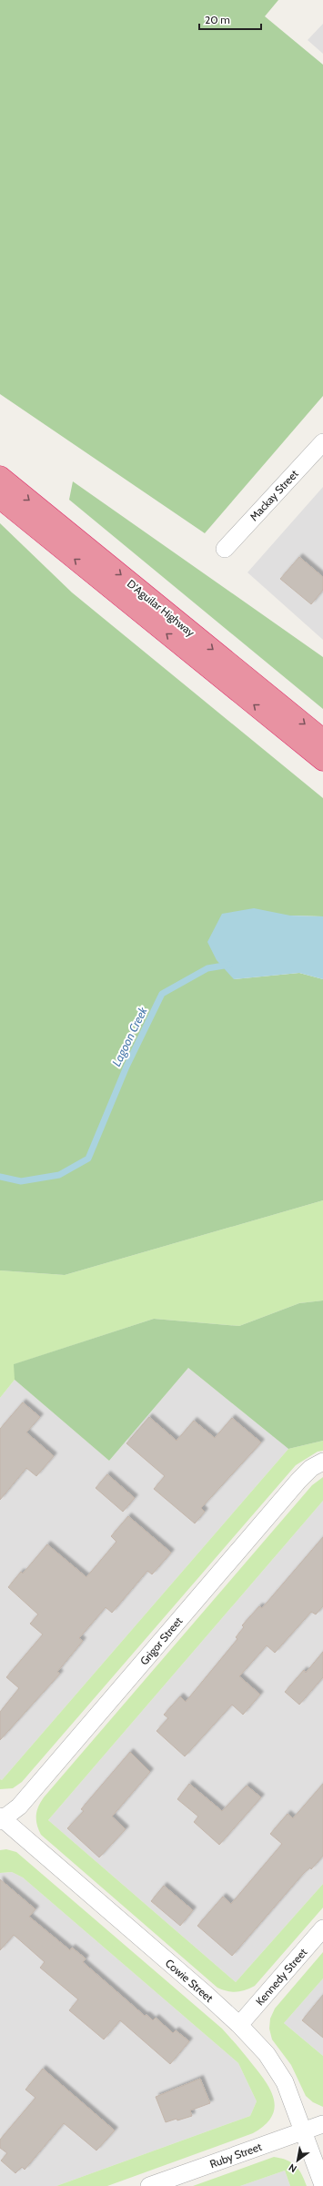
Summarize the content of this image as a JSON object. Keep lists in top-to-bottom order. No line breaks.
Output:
{"streets":{"highway":["D'Aguilar Highway"],"street":["Mackay Street","Grigor Street","Kennedy Street","Cowie Street","Ruby Street"]},"crossings":[["Grigor Street","Cowie Street"],["Kennedy Street","Cowie Street"],["Cowie Street","Ruby Street"]],"water":["Lagoon Creek"],"scale_bar":"20 m","north":"bottom left"}
